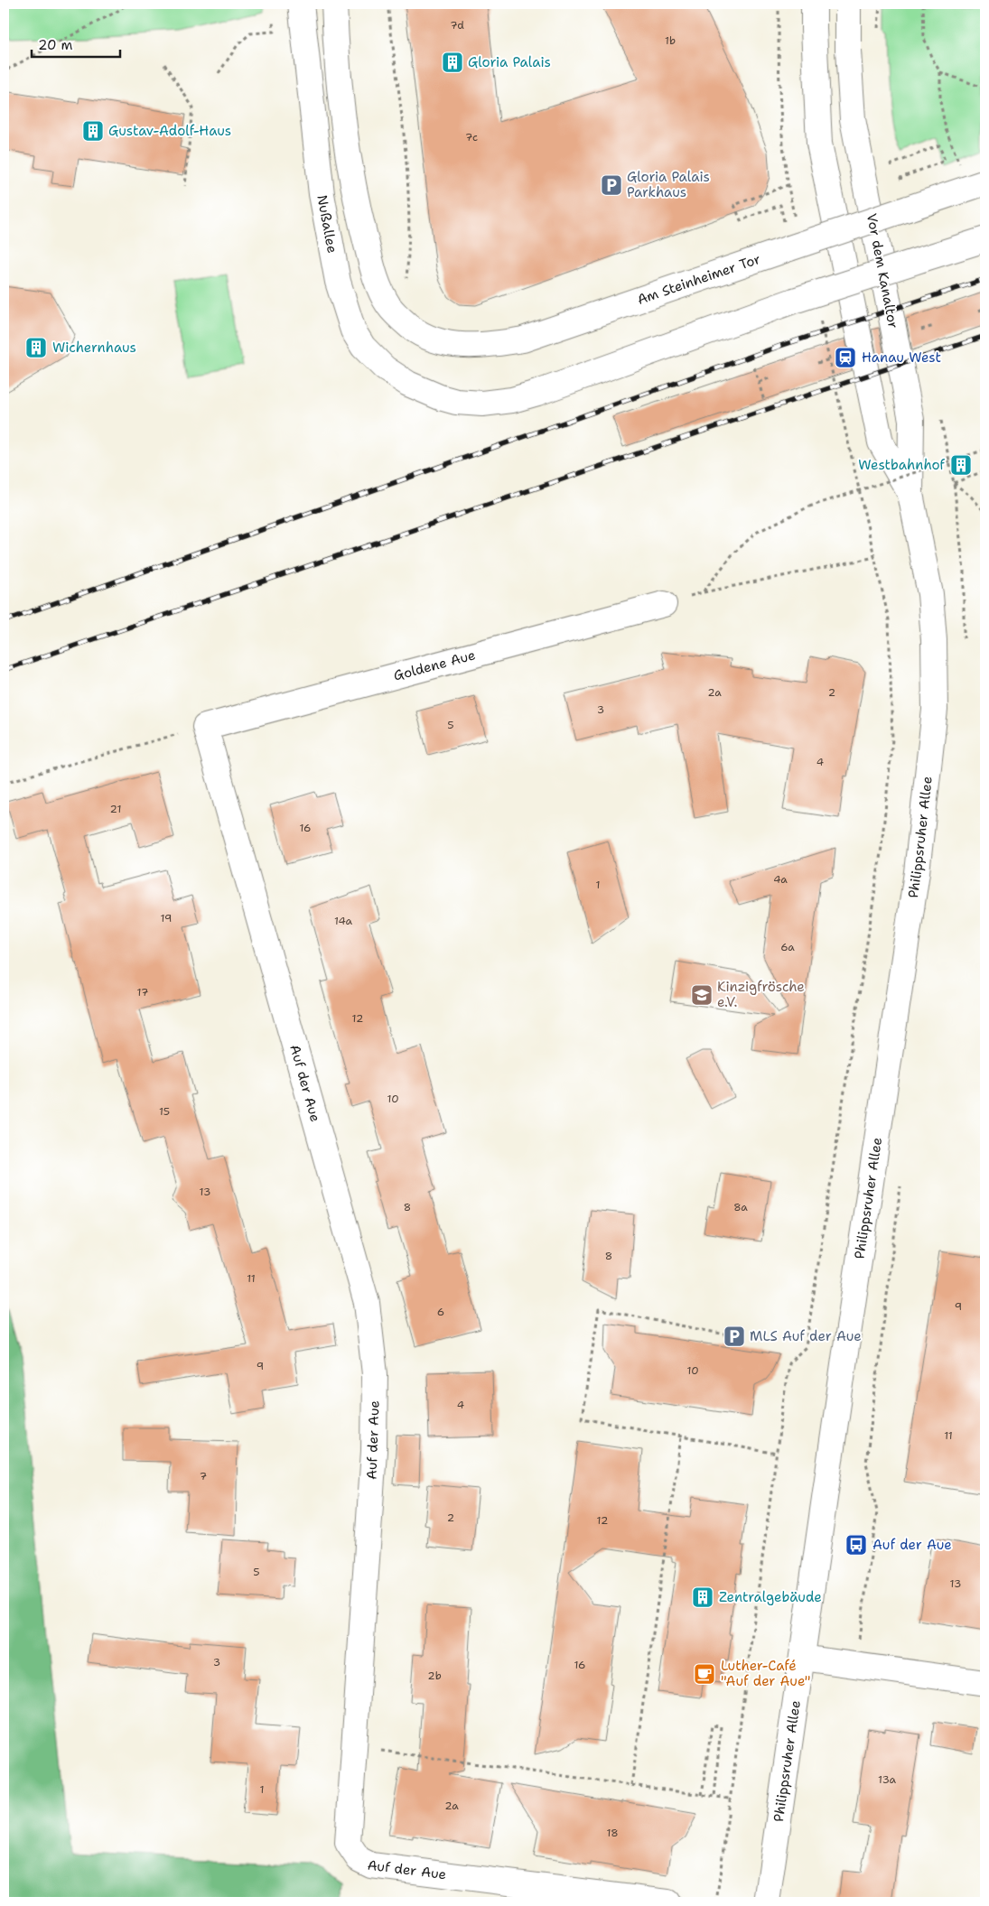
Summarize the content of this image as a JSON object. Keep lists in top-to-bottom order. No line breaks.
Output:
{"streets":{"main road":["Nußallee","Vor dem Kanaltor","Am Steinheimer Tor","Goldene Aue","Philippsruher Allee","Auf der Aue"]},"crossings":[["Vor dem Kanaltor","Philippsruher Allee"],["Goldene Aue","Auf der Aue"]],"places":{"building":["Gloria Palais","Gustav-Adolf-Haus","Wichernhaus","Westbahnhof","Zentralgebäude"],"parking":["Gloria Palais Parkhaus","MLS Auf der Aue"],"station":["Hanau West"],"school or university":["Kinzigfrösche e.V."],"bus stop":["Auf der Aue"],"cafe":["Luther-Café \"Auf der Aue\""]},"house_numbers":["7d","1b","7c","2a","2","3","5","4","21","16","4a","1","19","14a","6a","17","12","10","15","13","8","8a","8","11","9","6","9","10","4","11","7","2","12","5","13","3","16","2b","13a","1","2a","18"],"scale_bar":"20 m"}
